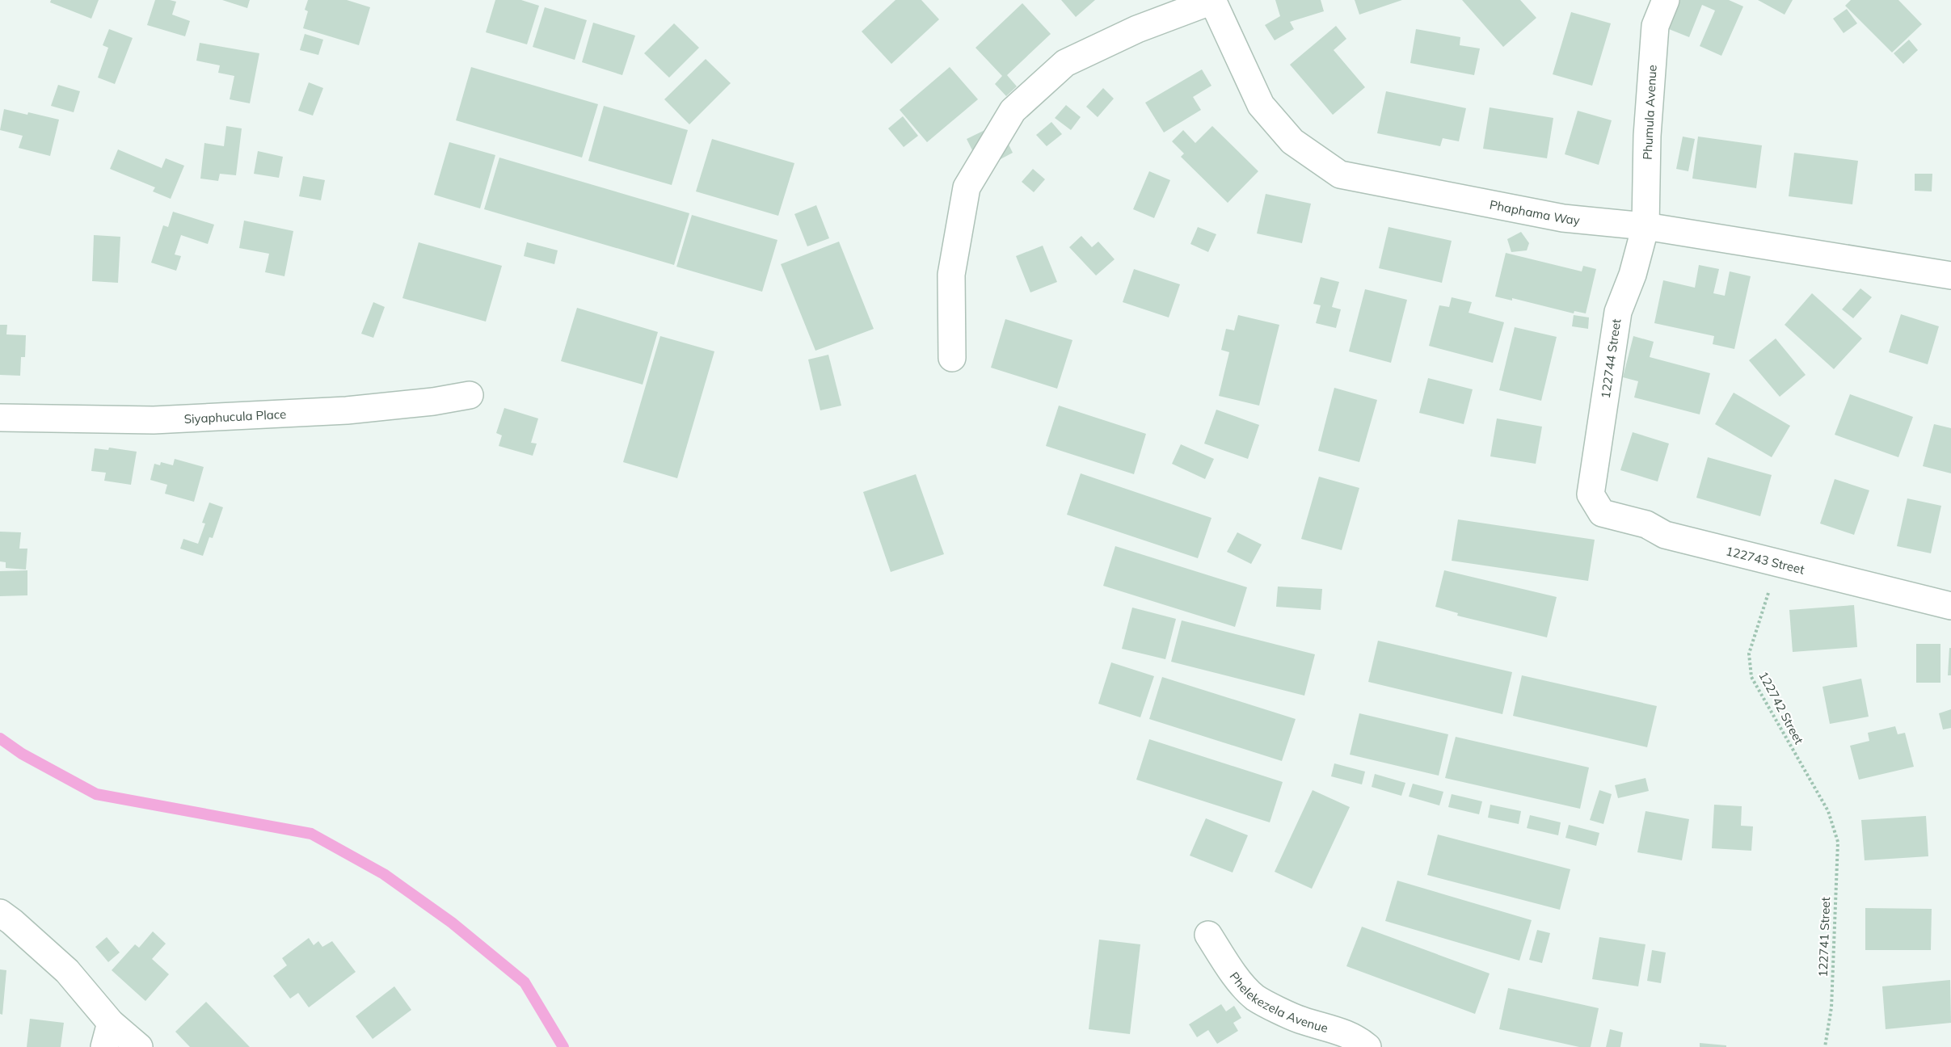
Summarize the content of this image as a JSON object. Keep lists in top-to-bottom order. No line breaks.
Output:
{"streets":{"street":["Phumula Avenue","Phaphama Way","122744 Street","Siyaphucula Place","122743 Street","Phelekezela Avenue"],"path":["122742 Street","122741 Street"]},"crossings":[["Phumula Avenue","Phaphama Way"],["Phumula Avenue","122744 Street"],["Phaphama Way","122744 Street"],["122744 Street","122743 Street"],["122743 Street","122742 Street"],["122742 Street","122741 Street"]]}
